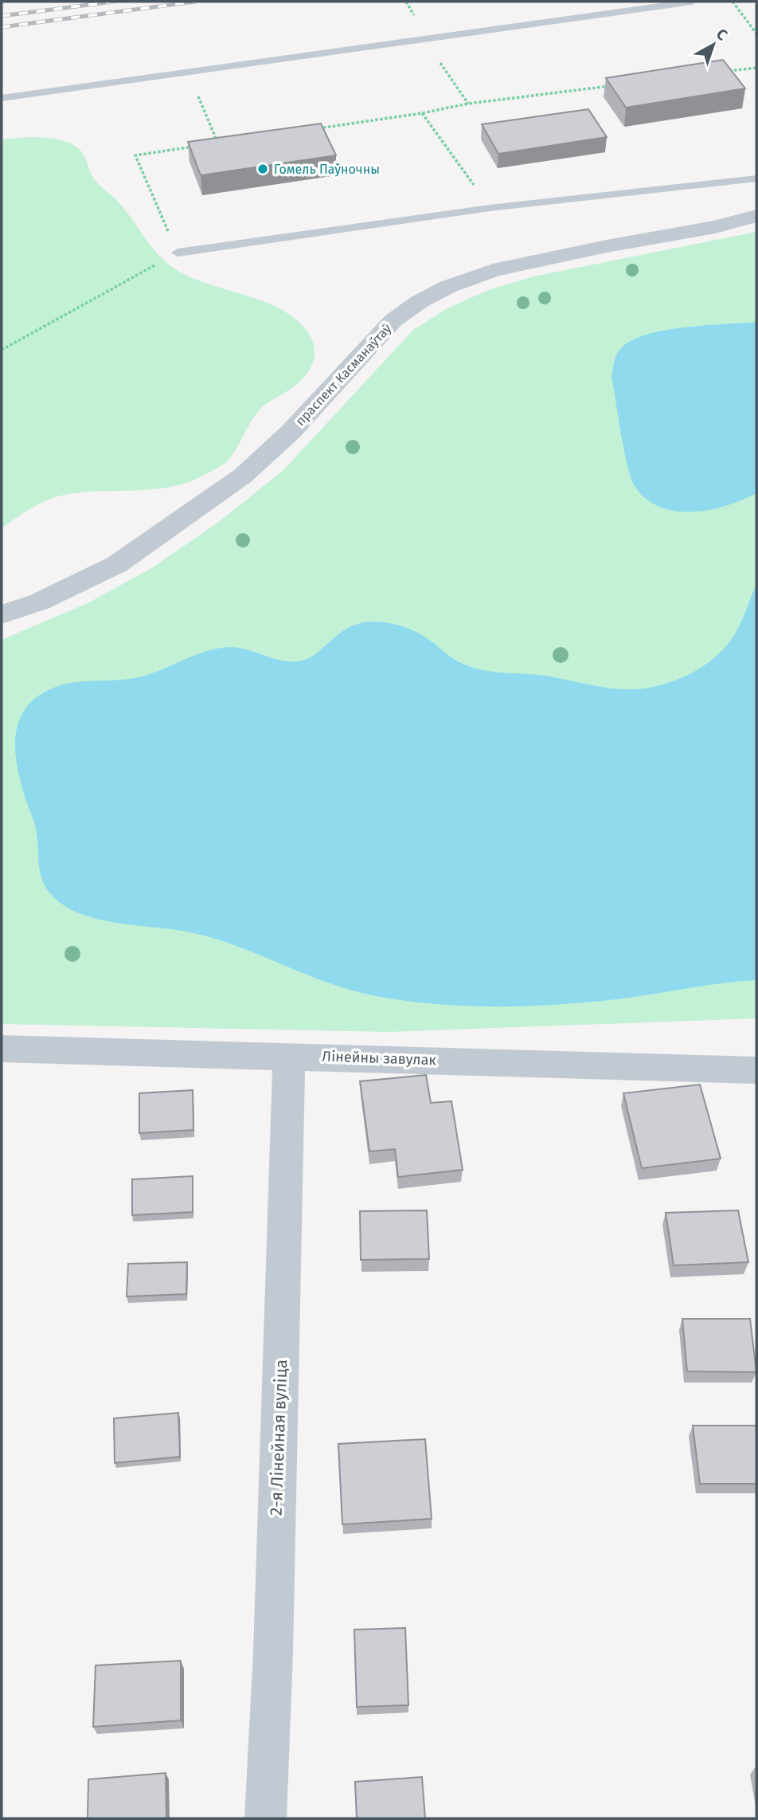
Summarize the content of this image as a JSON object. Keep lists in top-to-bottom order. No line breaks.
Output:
{"streets":{"street":["праспект Касманаўтаў","Лінейны завулак","2-я Лінейная вуліца"]},"crossings":[["Лінейны завулак","2-я Лінейная вуліца"]],"places":["Гомель Паўночны"],"north":"top right"}
